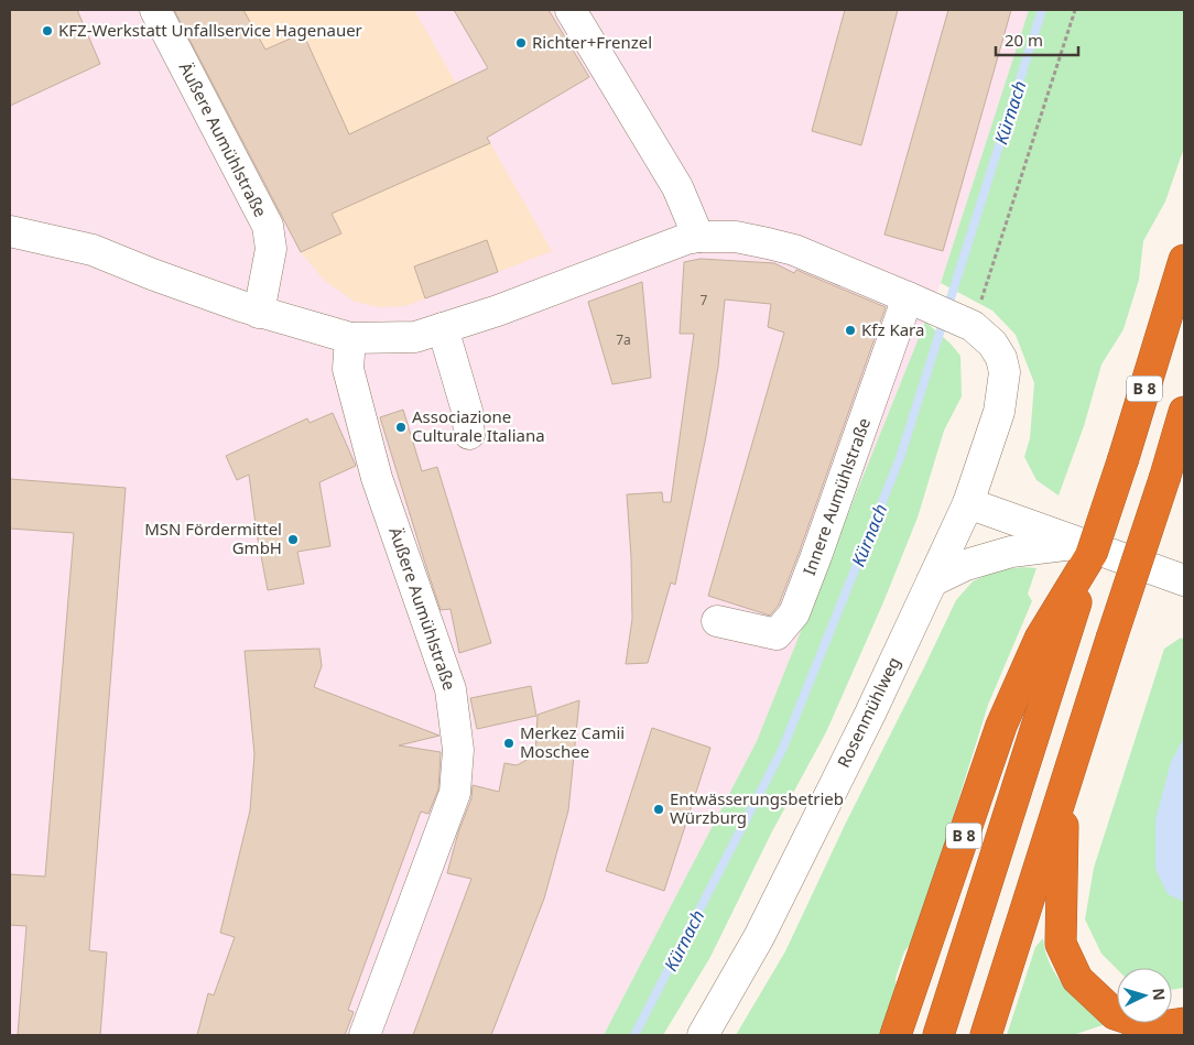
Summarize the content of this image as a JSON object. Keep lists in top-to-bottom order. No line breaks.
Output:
{"streets":{"highway":["B 8"],"street":["Äußere Aumühlstraße","Innere Aumühlstraße","Rosenmühlweg"]},"water":["Kürnach"],"places":["KFZ-Werkstatt Unfallservice Hagenauer","Richter+Frenzel","Kfz Kara","Associazione Culturale Italiana","MSN Fördermittel GmbH","Merkez Camii Moschee","Entwässerungsbetrieb Würzburg"],"house_numbers":["7","7a"],"scale_bar":"20 m","north":"right"}
